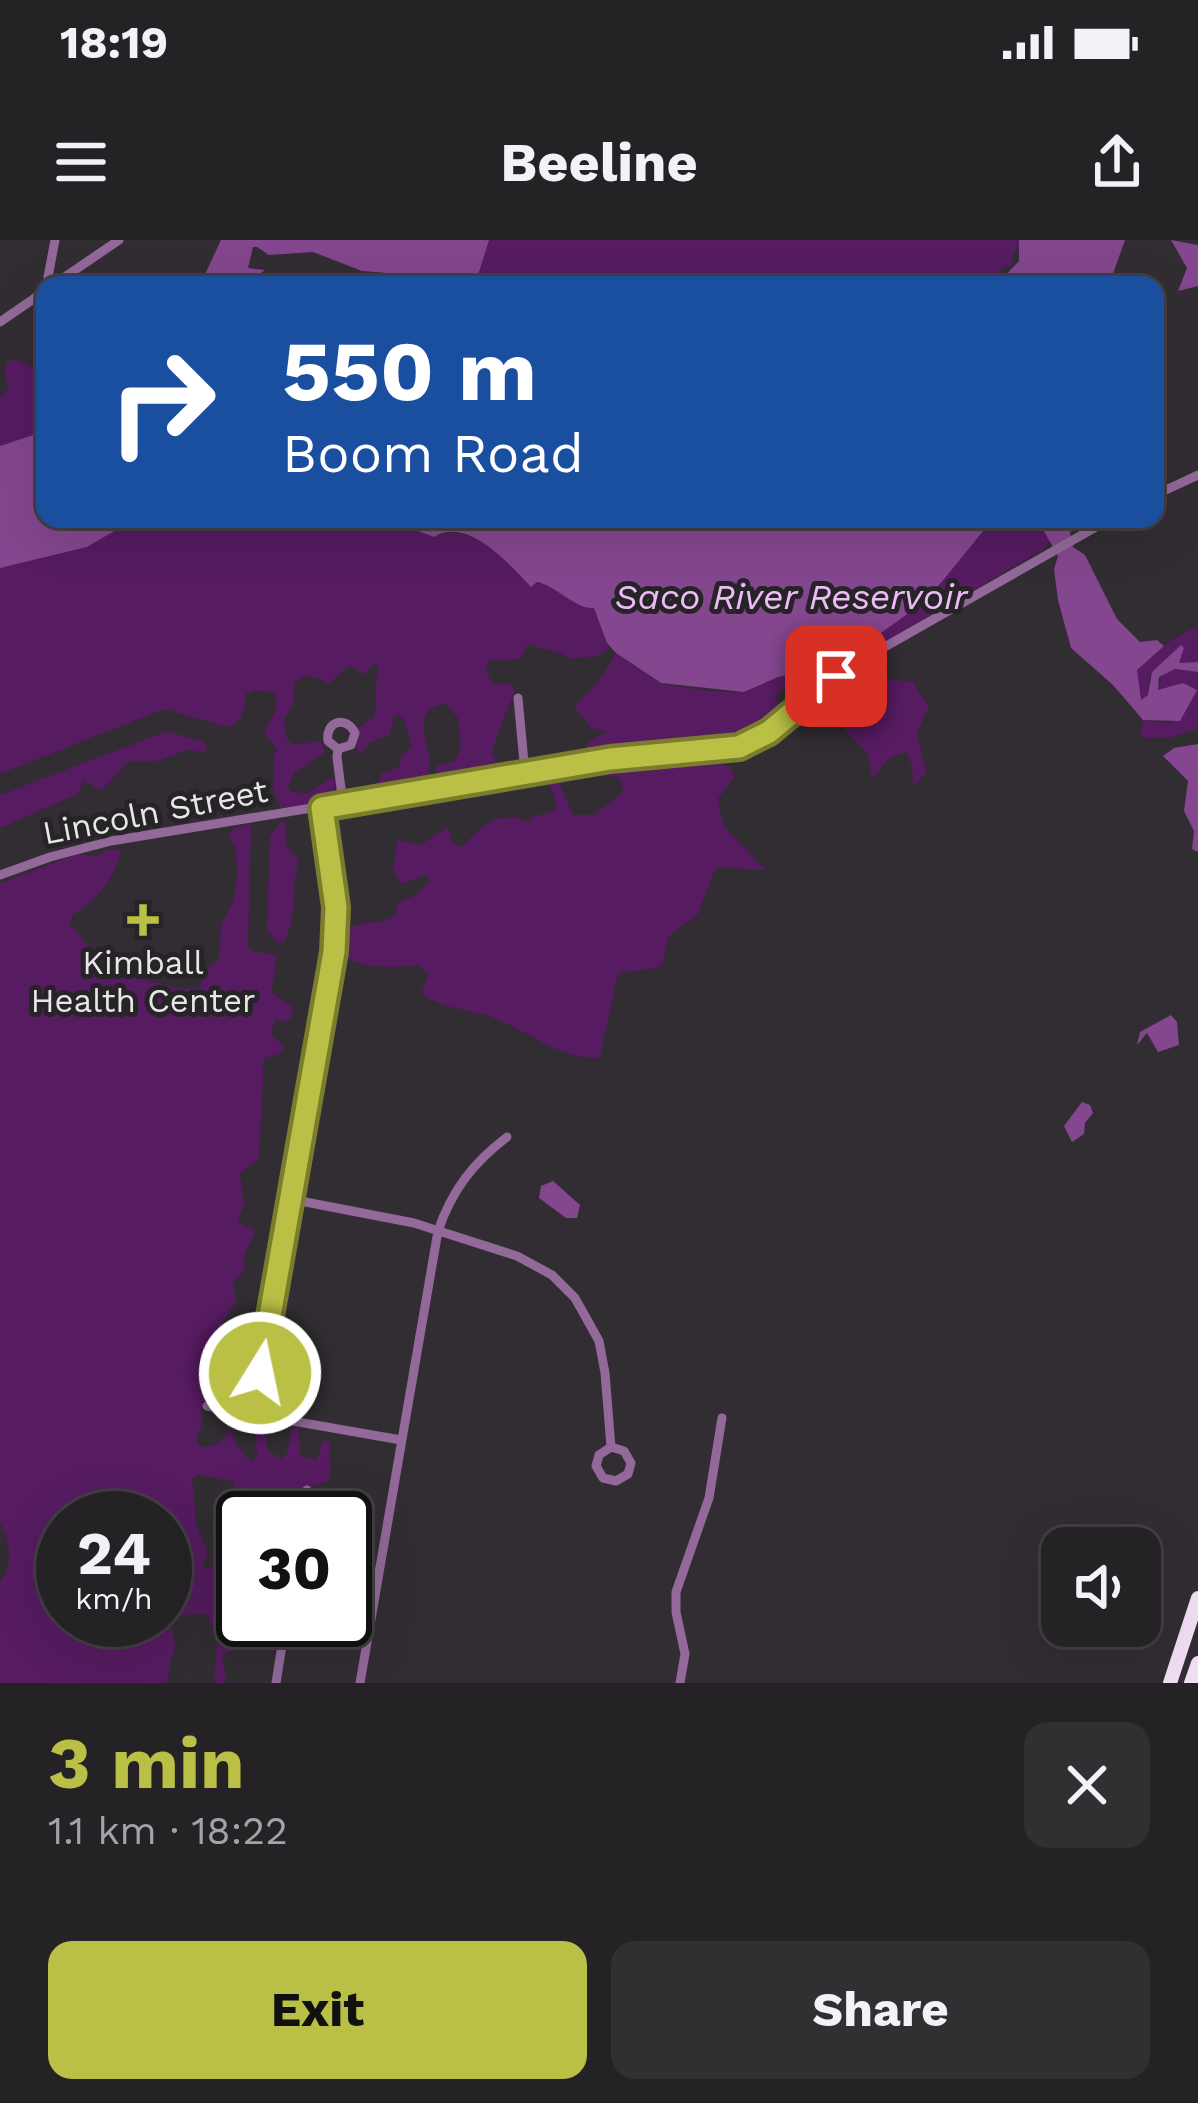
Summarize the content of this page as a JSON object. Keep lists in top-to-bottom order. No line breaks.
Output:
{"streets":{"street":["Lincoln Street"]},"water":["Saco River Reservoir"],"places":{"health":["Kimball Health Center"]},"page":{"status":"18:19","header":"Beeline","turn":["550 m","Boom Road"],"speed":"24 km/h","limit":"30","heading":["3 min","1.1 km · 18:22"],"buttons":["Exit","Share"]}}
